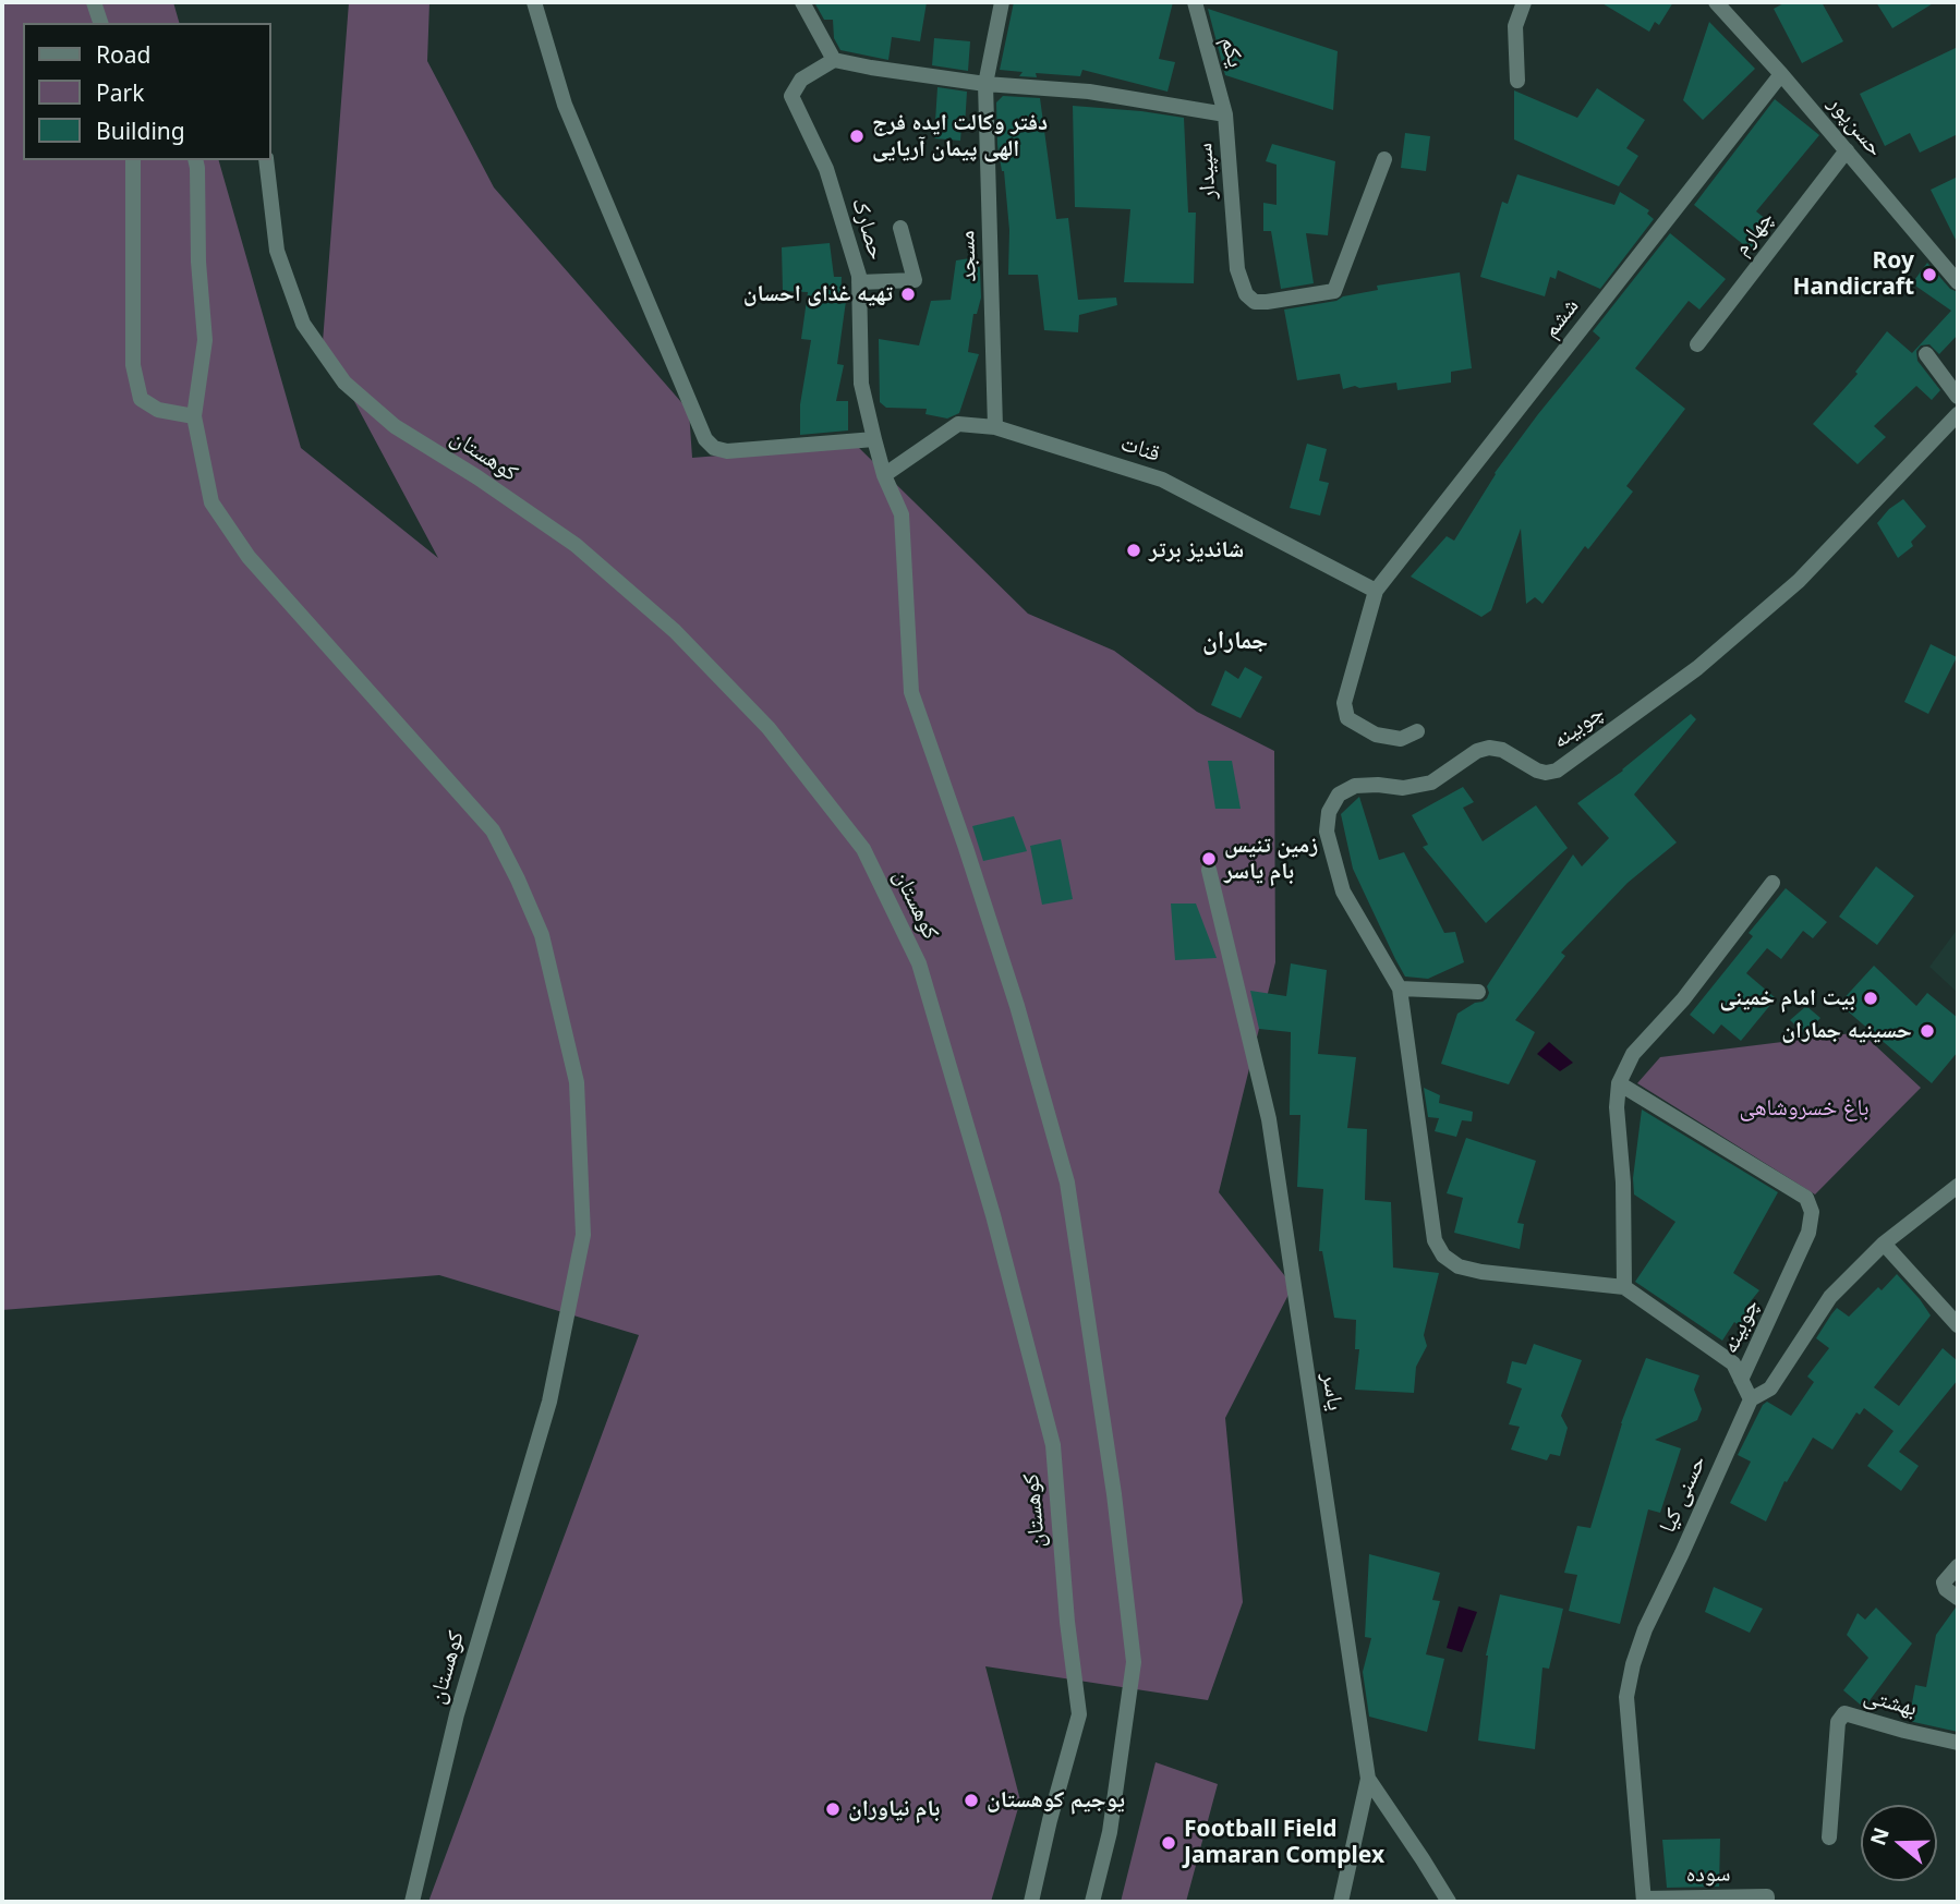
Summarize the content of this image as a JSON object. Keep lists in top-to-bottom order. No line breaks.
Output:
{"streets":{"street":["یکم","حسن‌پور","سپیدار","حصارک","چهارم","مسجد","ششم","قنات","کوهستان","چوبینه","یاسر","حسنی کیا","بهشتی","سوده"]},"crossings":[["یکم","سپیدار"],["حسن‌پور","چهارم"],["حسن‌پور","ششم"],["سپیدار","حصارک"],["سپیدار","مسجد"],["حصارک","قنات"],["مسجد","قنات"],["ششم","قنات"],["چوبینه","حسنی کیا"],["حسنی کیا","سوده"]],"districts":["جماران"],"parks":["باغ خسروشاهی"],"places":["دفتر وکالت ایده فرج الهی پیمان آریایی","Roy Handicraft","تهیه غذای احسان","شاندیز برتر","زمین تنیس بام یاسر","بیت امام خمینی","حسینیه جماران","یوجیم کوهستان","بام نیاوران","Football Field Jamaran Complex"],"legend":["Road","Park","Building"],"north":"left"}
